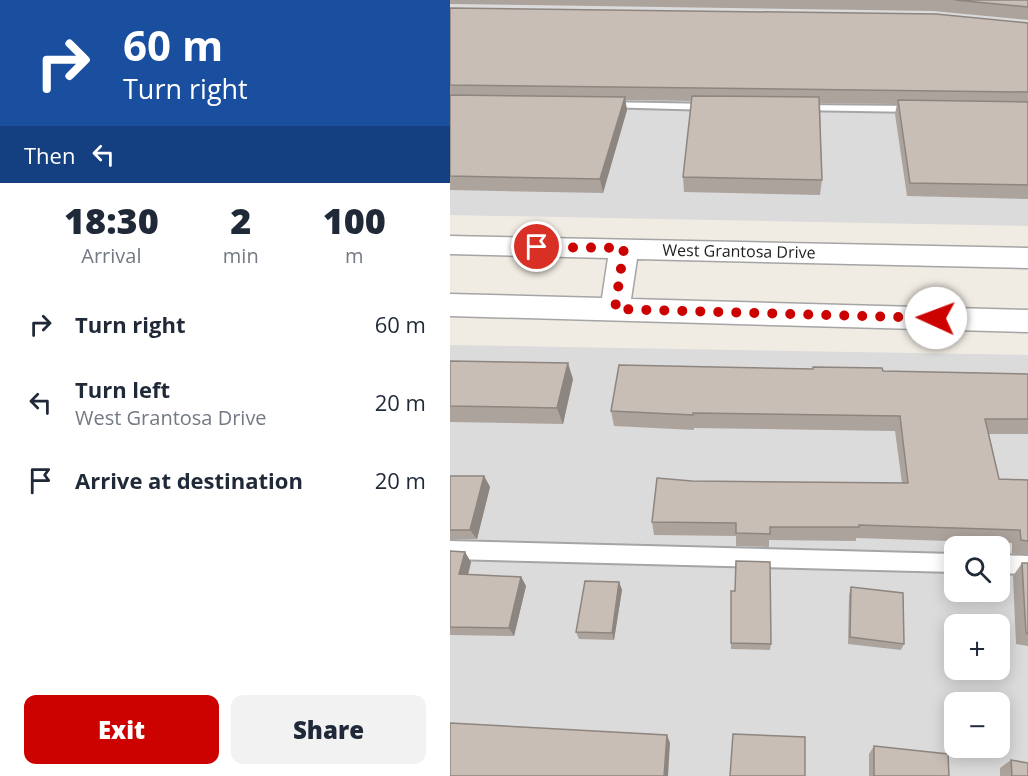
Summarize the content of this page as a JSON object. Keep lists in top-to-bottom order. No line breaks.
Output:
{"streets":{"street":["West Grantosa Drive"]},"page":{"turn":["60 m","Turn right"],"then":"Then","eta":["18:30","Arrival","2","min","100","m"],"list":[{"name":"Turn right","value":"60 m"},{"name":"Turn left","note":"West Grantosa Drive","value":"20 m"},{"name":"Arrive at destination","value":"20 m"}],"map_buttons":["+","−"],"buttons":["Exit","Share"]}}
